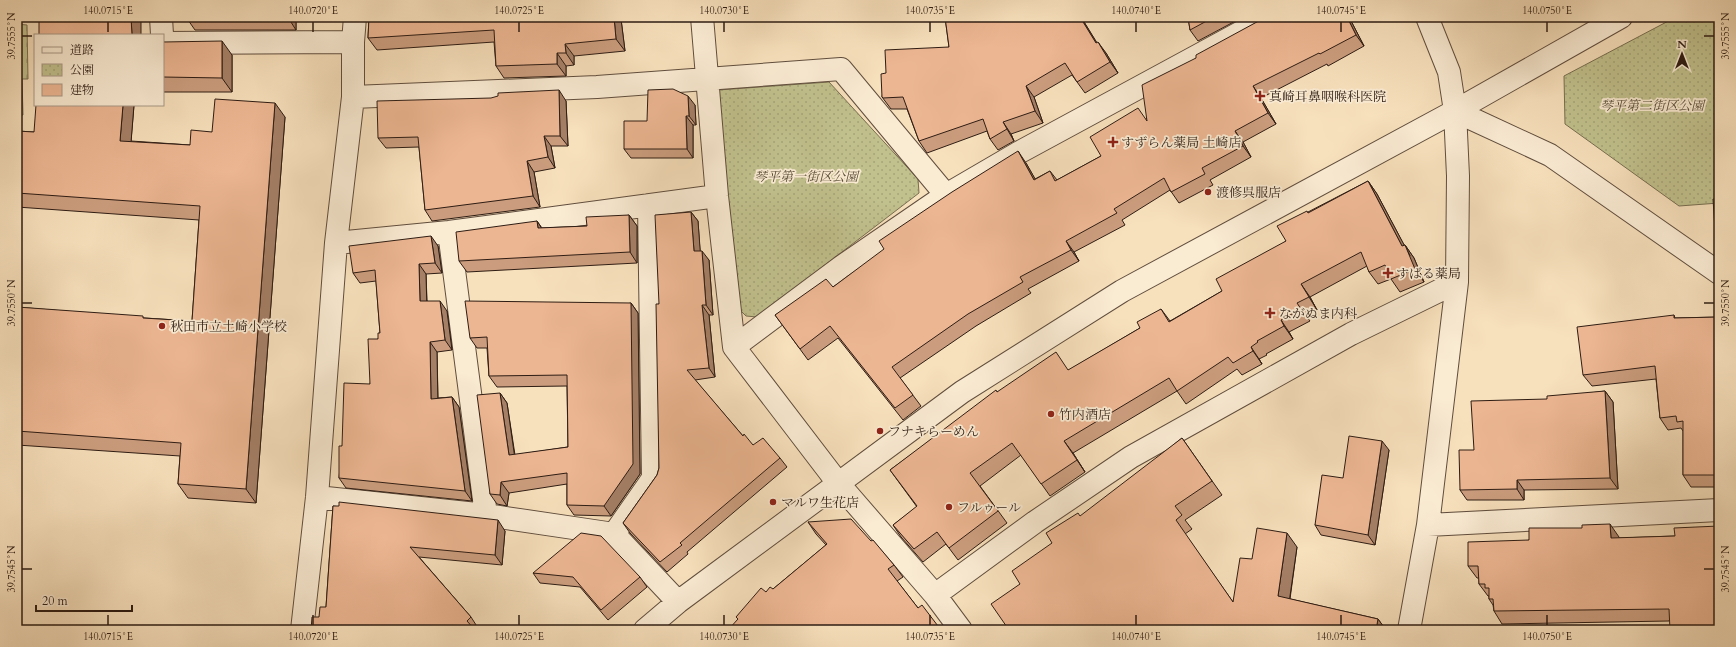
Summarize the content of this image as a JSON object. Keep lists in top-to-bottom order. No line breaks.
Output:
{"parks":["琴平第二街区公園","琴平第一街区公園"],"places":{"health":["真崎耳鼻咽喉科医院","すずらん薬局 土崎店","すばる薬局","ながぬま内科"],"other":["渡修呉服店","秋田市立土崎小学校","竹内酒店","フナキらーめん","マルワ生花店","フルゥール"]},"legend":["道路","公園","建物"],"scale_bar":"20 m","north":"top","coordinates":["140.0715°E","140.0720°E","140.0725°E","140.0730°E","140.0735°E","140.0740°E","140.0745°E","140.0750°E","39.7555°N","39.7550°N","39.7545°N"]}
